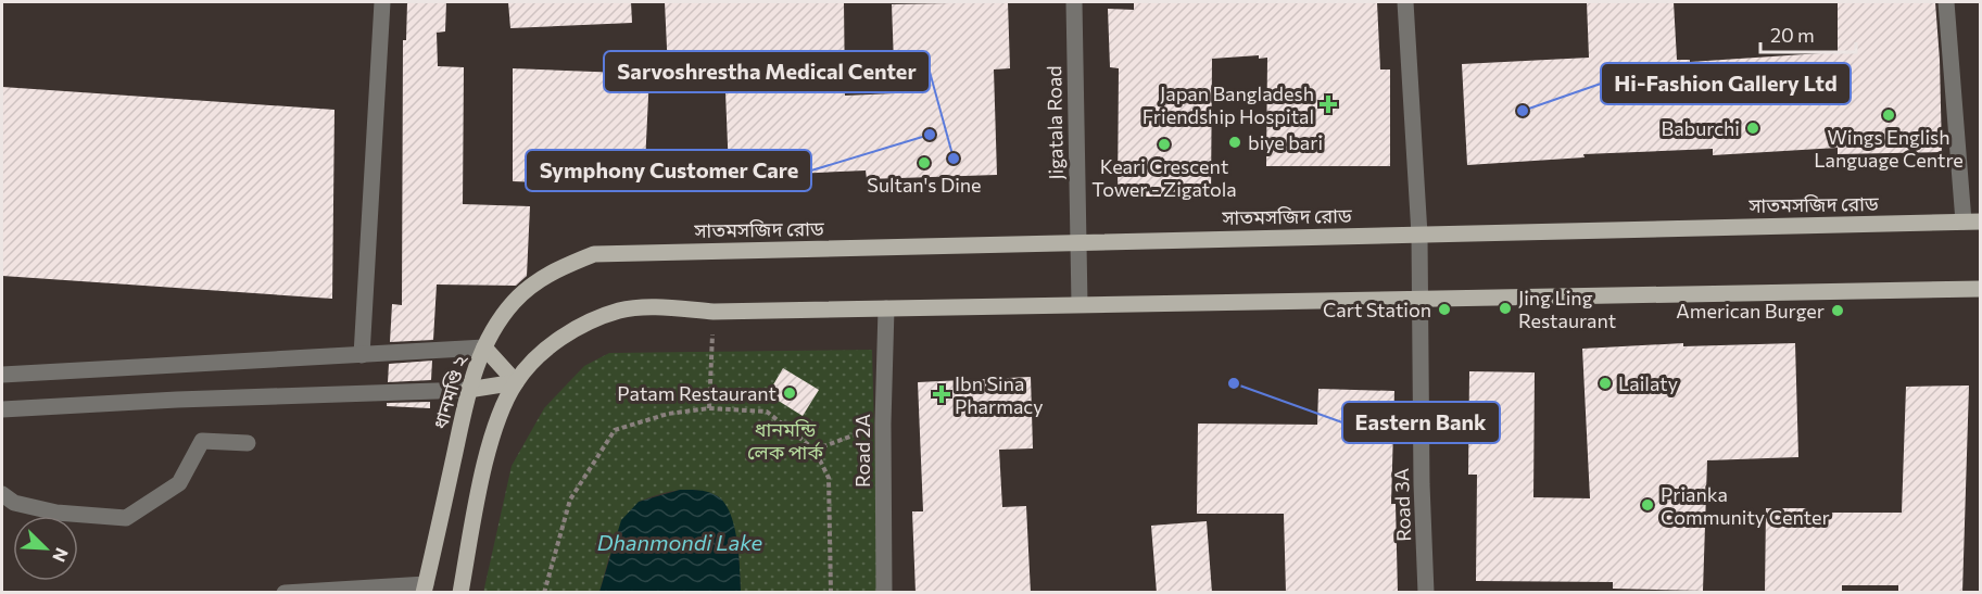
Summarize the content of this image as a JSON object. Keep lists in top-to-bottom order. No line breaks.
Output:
{"streets":{"main road":["সাতমসজিদ রোড","ধানমণ্ডি ২"],"street":["Jigatala Road","Road 2A","Road 3A"]},"crossings":[["Jigatala Road","সাতমসজিদ রোড"],["সাতমসজিদ রোড","ধানমণ্ডি ২"],["সাতমসজিদ রোড","Road 3A"]],"water":["Dhanmondi Lake"],"parks":["ধানমন্ডি লেক পার্ক"],"places":{"health":["Japan Bangladesh Friendship Hospital","Ibn Sina Pharmacy"],"other":["Hi-Fashion Gallery Ltd","Wings English Language Centre","Baburchi","Symphony Customer Care","biye bari","Keari Crescent Tower - Zigatola","Sarvoshrestha Medical Center","Sultan's Dine","Jing Ling Restaurant","Cart Station","American Burger","Eastern Bank","Lailaty","Patam Restaurant","Prianka Community Center"]},"scale_bar":"20 m","north":"bottom right"}
